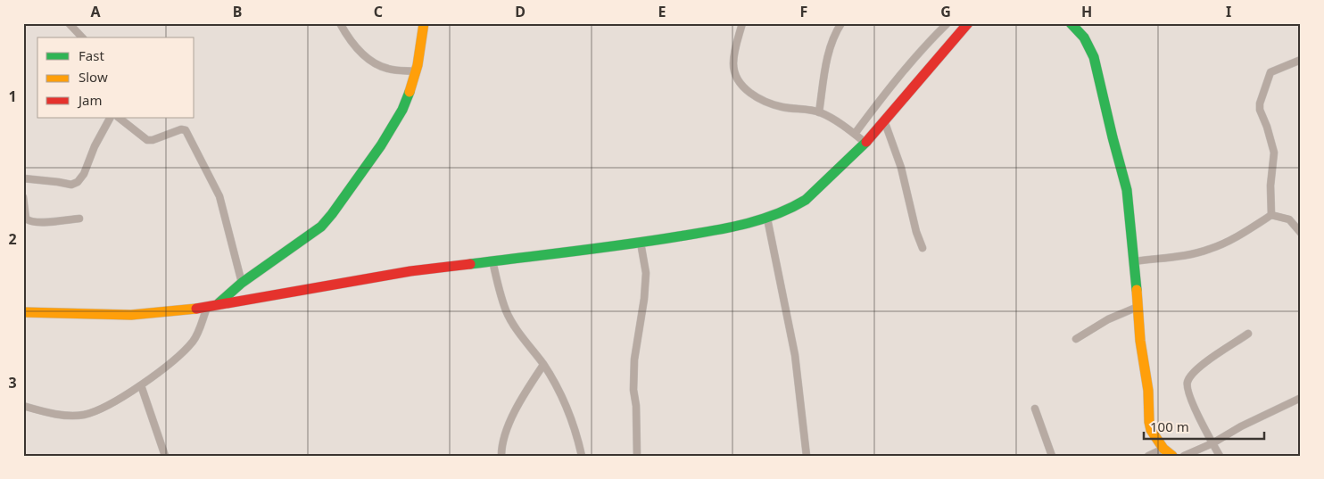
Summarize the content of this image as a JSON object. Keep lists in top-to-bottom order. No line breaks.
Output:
{"legend":["Fast","Slow","Jam"],"scale_bar":"100 m","grid":{"columns":["A","B","C","D","E","F","G","H","I"],"rows":["1","2","3"]}}
